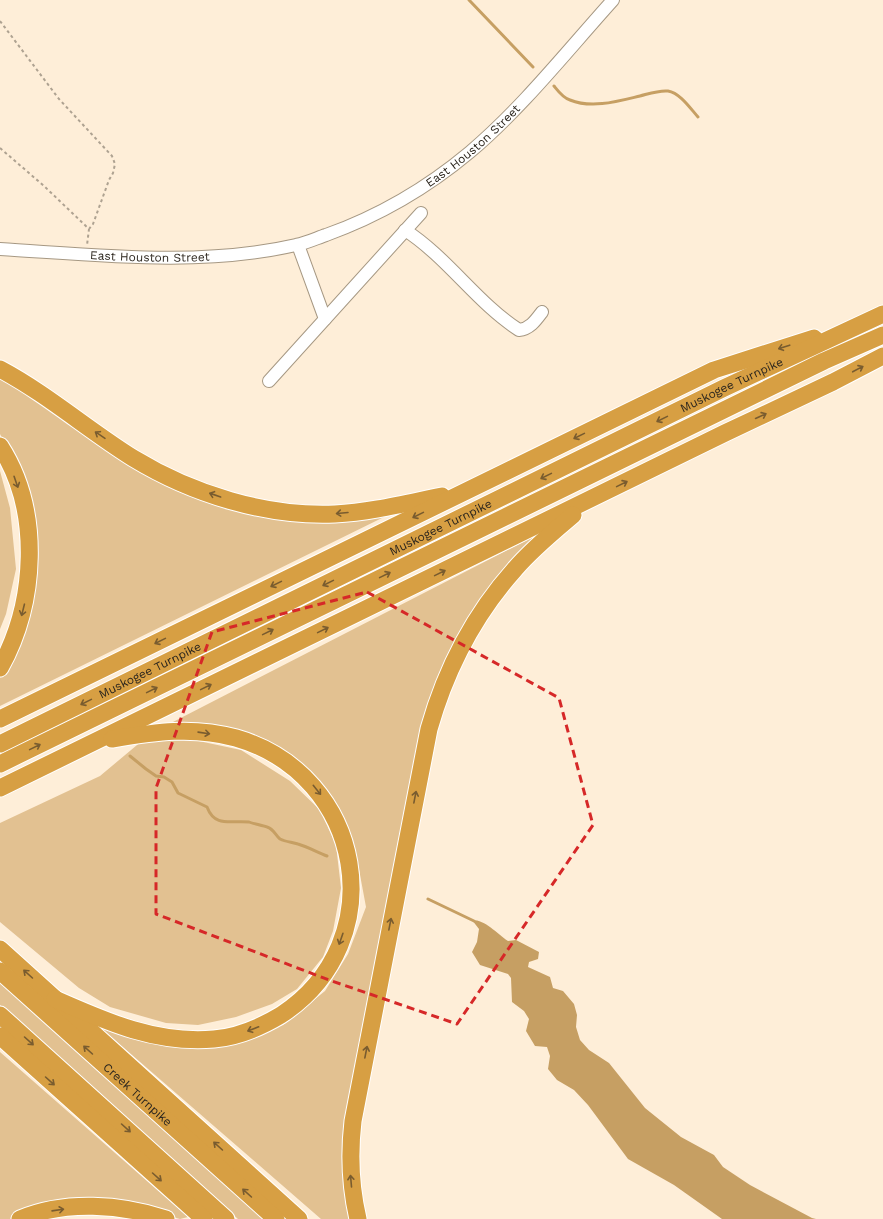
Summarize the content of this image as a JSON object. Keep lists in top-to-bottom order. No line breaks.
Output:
{"streets":{"highway":["Muskogee Turnpike","Creek Turnpike"],"street":["East Houston Street"]}}
